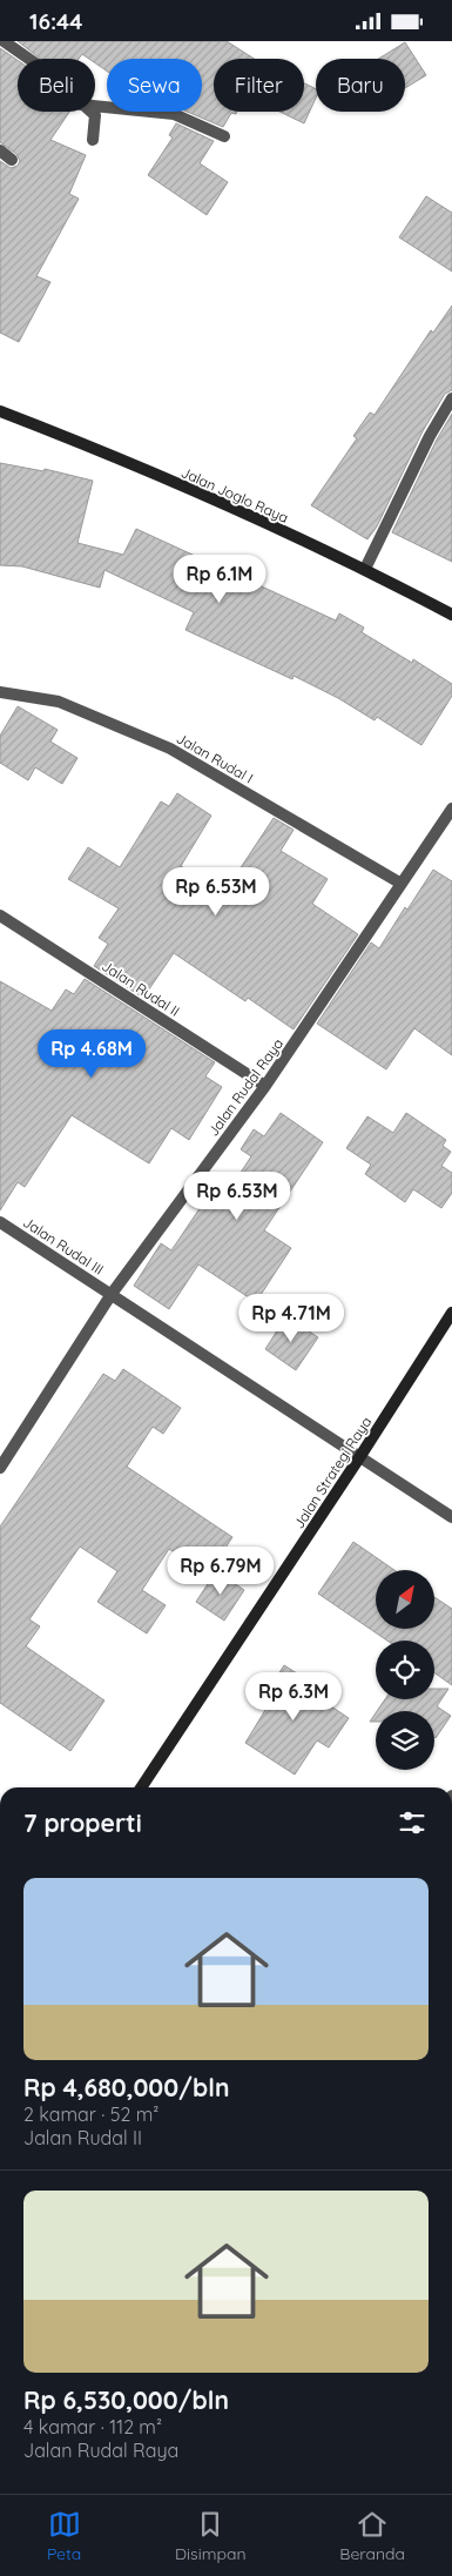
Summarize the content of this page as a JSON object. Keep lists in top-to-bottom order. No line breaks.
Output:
{"streets":{"street":["Jalan Joglo Raya","Jalan Rudal I","Jalan Rudal II","Jalan Rudal Raya","Jalan Rudal III","Jalan Strategi Raya"]},"crossings":[["Jalan Rudal I","Jalan Rudal Raya"],["Jalan Rudal II","Jalan Rudal Raya"],["Jalan Rudal Raya","Jalan Rudal III"],["Jalan Rudal III","Jalan Strategi Raya"]],"north":"top right","page":{"status":"16:44","chip":["Beli","Sewa","Filter","Baru"],"price":["Rp 6.1M","Rp 6.53M","Rp 4.68M","Rp 6.53M","Rp 4.71M","Rp 6.79M","Rp 6.3M"],"heading":"7 properti","list":[{"name":"Rp 4,680,000/bln","note":"2 kamar · 52 m² · Jalan Rudal II"},{"name":"Rp 6,530,000/bln","note":"4 kamar · 112 m² · Jalan Rudal Raya"}],"tabs":["Peta","Disimpan","Beranda"]}}
